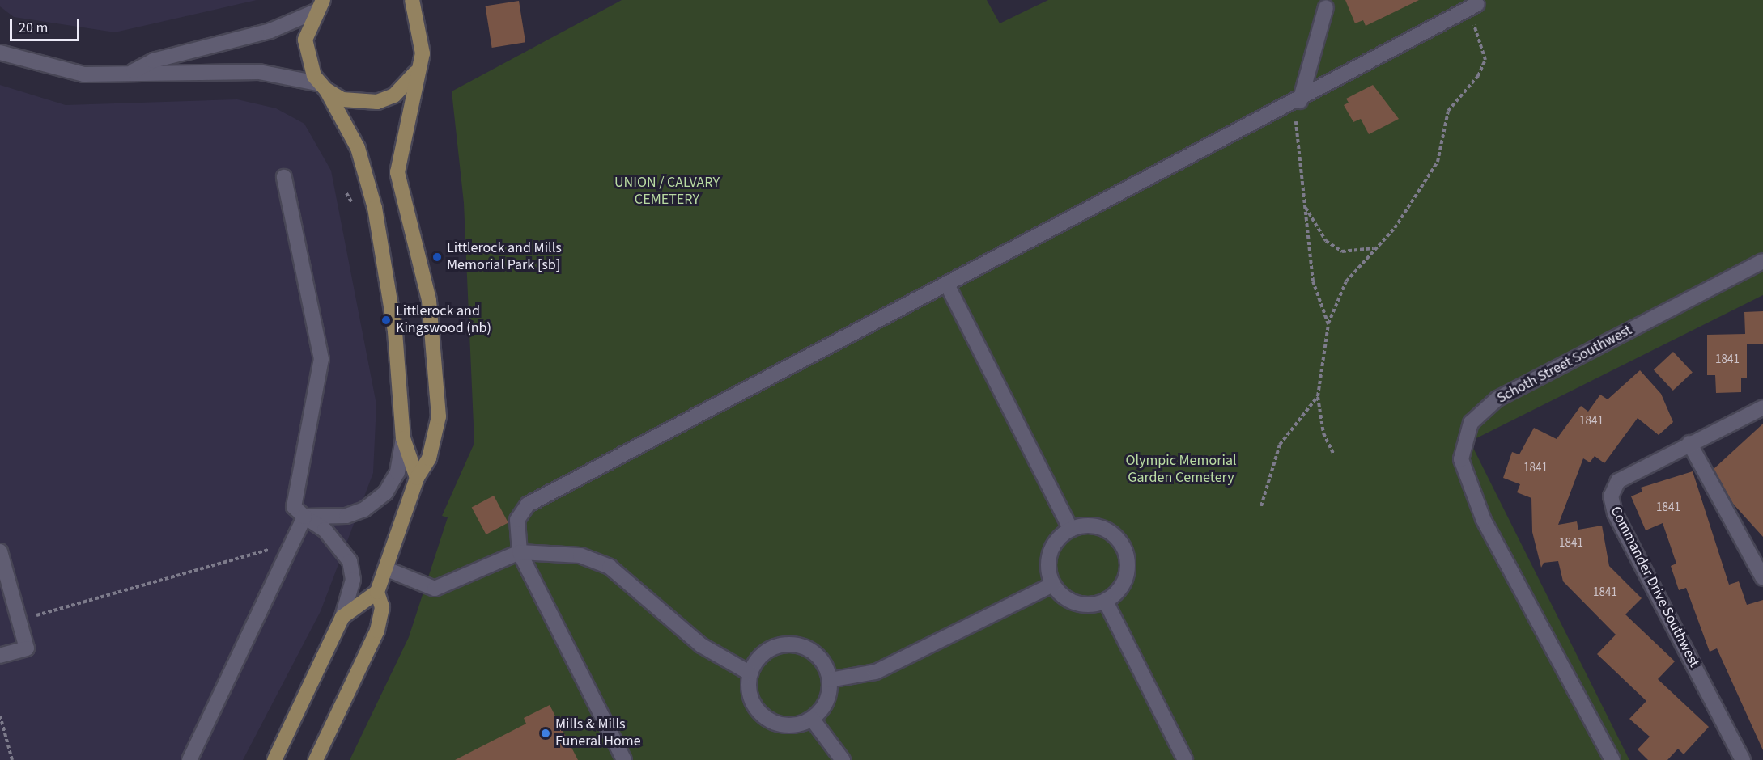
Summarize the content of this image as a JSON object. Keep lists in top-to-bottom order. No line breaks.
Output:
{"streets":{"street":["Schoth Street Southwest","Commander Drive Southwest"]},"parks":["UNION / CALVARY CEMETERY","Olympic Memorial Garden Cemetery"],"places":["Littlerock and Mills Memorial Park [sb]","Littlerock and Kingswood (nb)","Mills & Mills Funeral Home"],"house_numbers":["1841","1841","1841","1841","1841","1841"],"scale_bar":"20 m"}
